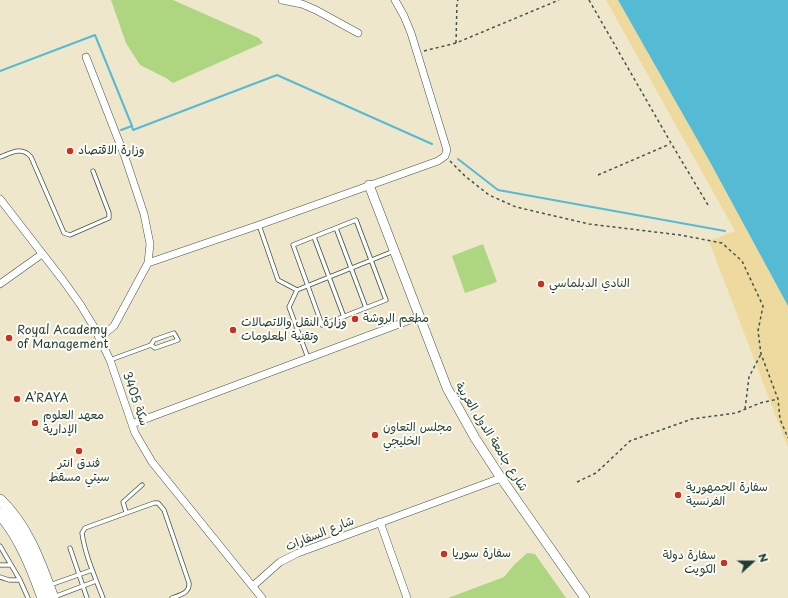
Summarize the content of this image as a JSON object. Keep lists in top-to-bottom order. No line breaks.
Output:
{"streets":{"street":["سكة 3405","شارع جامعة الدول العربية","شارع السفارات"]},"crossings":[["سكة 3405","شارع السفارات"],["شارع جامعة الدول العربية","شارع السفارات"]],"places":["وزارة الاقتصاد","النادي الدبلماسي","مطعم الروشة","وزارة النقل والاتصالات وتقنية المعلومات","Royal Academy of Management","A’RAYA","معهد العلوم الإدارية","مجلس التعاون الخليجي","فندق انتر سيتي مسقط","سفارة الجمهورية الفرنسية","سفارة سوريا","سفارة دولة الكويت"],"north":"right"}
